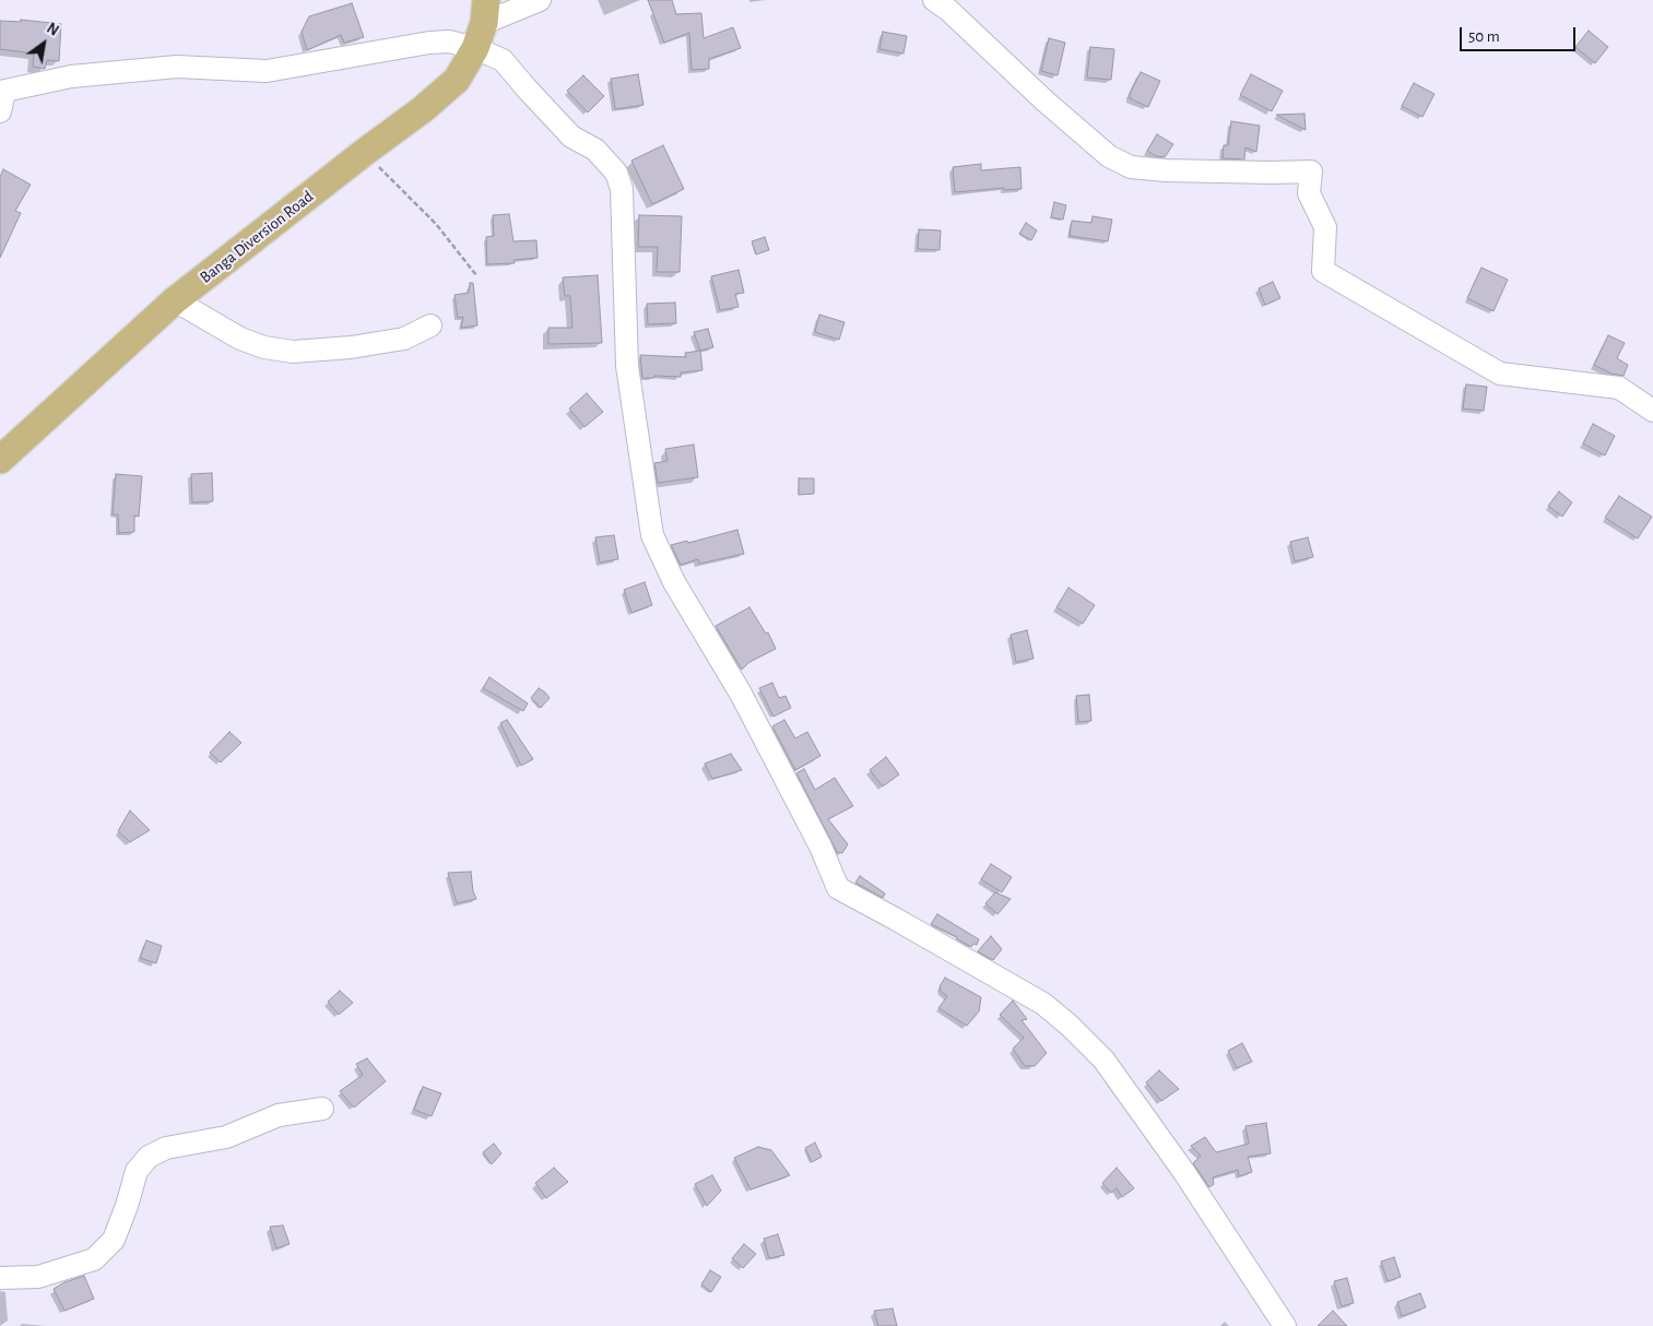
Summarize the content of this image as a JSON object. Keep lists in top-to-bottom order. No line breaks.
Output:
{"streets":{"main road":["Banga Diversion Road"]},"scale_bar":"50 m","north":"top right"}
